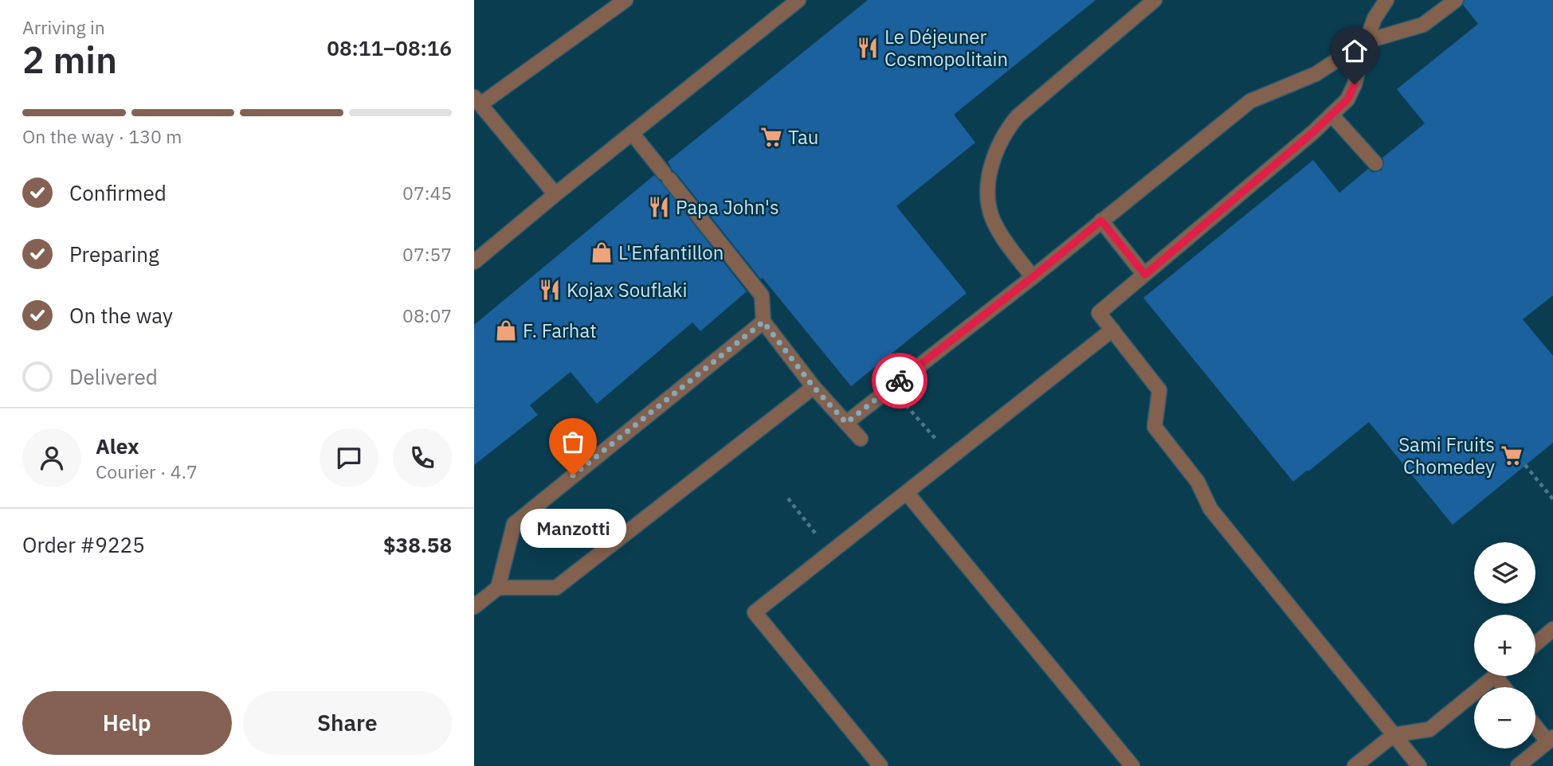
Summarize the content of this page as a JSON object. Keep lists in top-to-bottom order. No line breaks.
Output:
{"places":{"restaurant":["Le Déjeuner Cosmopolitain","Papa John's","Kojax Souflaki"],"supermarket":["Tau","Sami Fruits Chomedey"],"shop":["L'Enfantillon","F. Farhat"],"other":["Manzotti"]},"page":{"heading":["2 min","Arriving in","08:11–08:16"],"panel":["Alex","Courier · 4.7","Order #9225","$38.58"],"bar":"On the way · 130 m","list":[["Confirmed","07:45"],["Preparing","07:57"],["On the way","08:07"],"Delivered"],"bubble":"Manzotti","map_buttons":["+","−"],"buttons":["Help","Share"]}}
